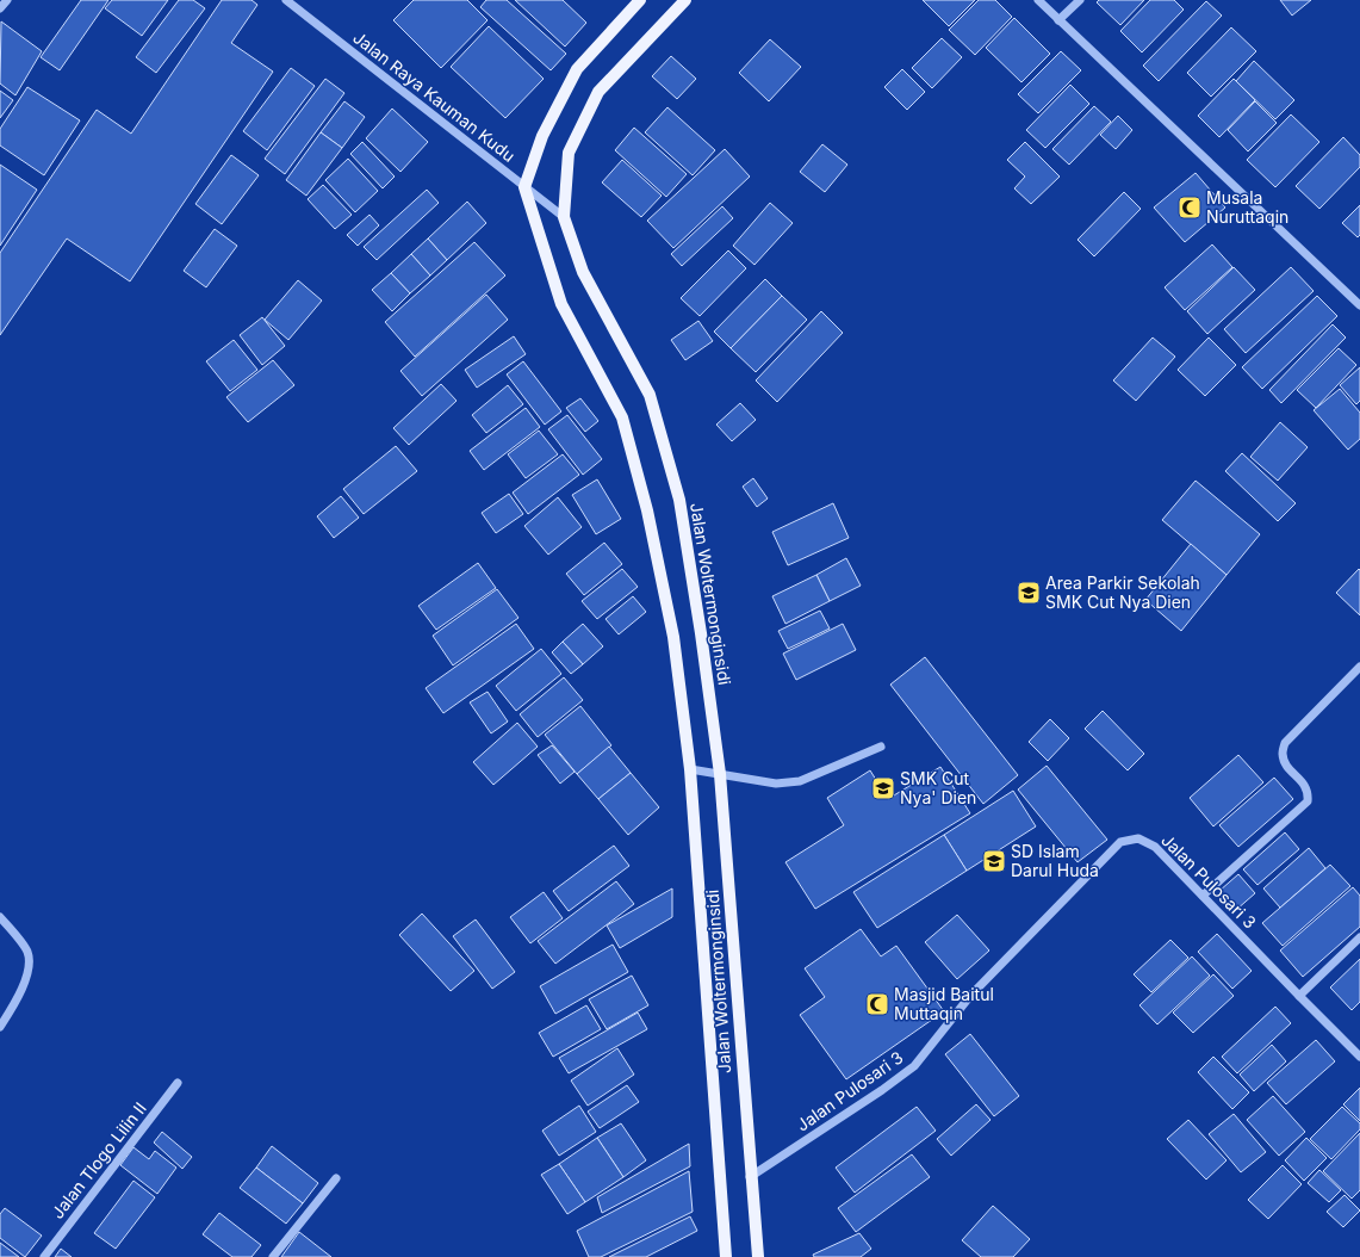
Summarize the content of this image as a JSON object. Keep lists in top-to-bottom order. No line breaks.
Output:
{"streets":{"main road":["Jalan Woltermonginsidi"],"street":["Jalan Raya Kauman Kudu","Jalan Pulosari 3","Jalan Tlogo Lilin II"]},"crossings":[["Jalan Raya Kauman Kudu","Jalan Woltermonginsidi"],["Jalan Woltermonginsidi","Jalan Pulosari 3"]],"places":{"mosque":["Musala Nuruttaqin","Masjid Baitul Muttaqin"],"school or university":["Area Parkir Sekolah SMK Cut Nya Dien","SMK Cut Nya' Dien","SD Islam Darul Huda"]}}
